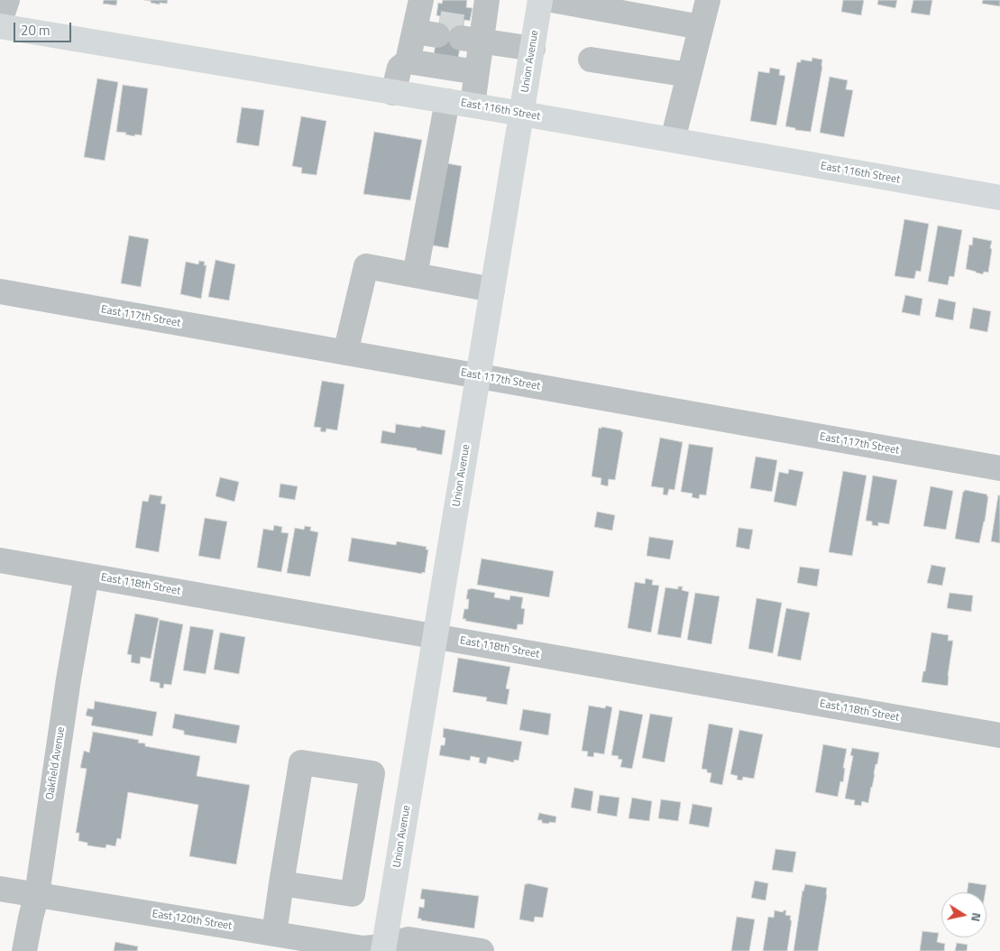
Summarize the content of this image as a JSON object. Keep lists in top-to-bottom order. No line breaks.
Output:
{"streets":{"main road":["Union Avenue","East 116th Street"],"street":["East 117th Street","East 118th Street","Oakfield Avenue","East 120th Street"]},"crossings":[["Union Avenue","East 116th Street"],["Union Avenue","East 117th Street"],["Union Avenue","East 118th Street"],["Union Avenue","East 120th Street"],["East 118th Street","Oakfield Avenue"],["Oakfield Avenue","East 120th Street"]],"scale_bar":"20 m","north":"right"}
